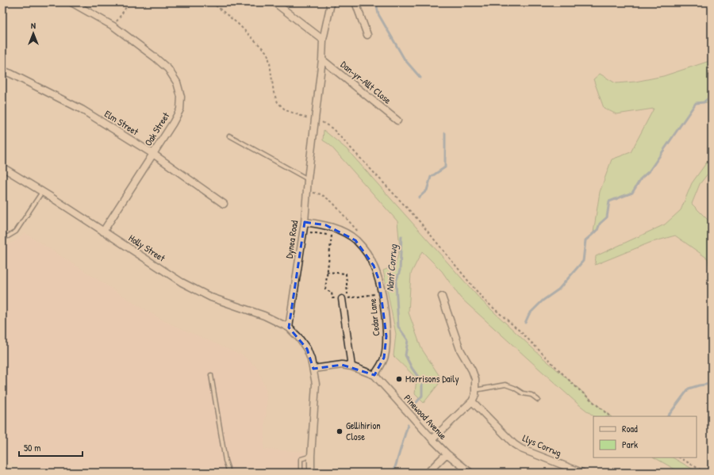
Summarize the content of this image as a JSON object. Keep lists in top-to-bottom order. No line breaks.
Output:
{"streets":{"street":["Dan-yr-Allt Close","Elm Street","Oak Street","Dynea Road","Holly Street","Cedar Lane","Pinewood Avenue","Llys Corrwg"]},"crossings":[["Dan-yr-Allt Close","Dynea Road"],["Elm Street","Oak Street"],["Oak Street","Holly Street"],["Dynea Road","Holly Street"],["Dynea Road","Cedar Lane"],["Cedar Lane","Pinewood Avenue"]],"water":["Nant Corrwg"],"places":["Morrisons Daily","Gellihirion Close"],"legend":["Road","Park"],"scale_bar":"50 m","north":"top"}
